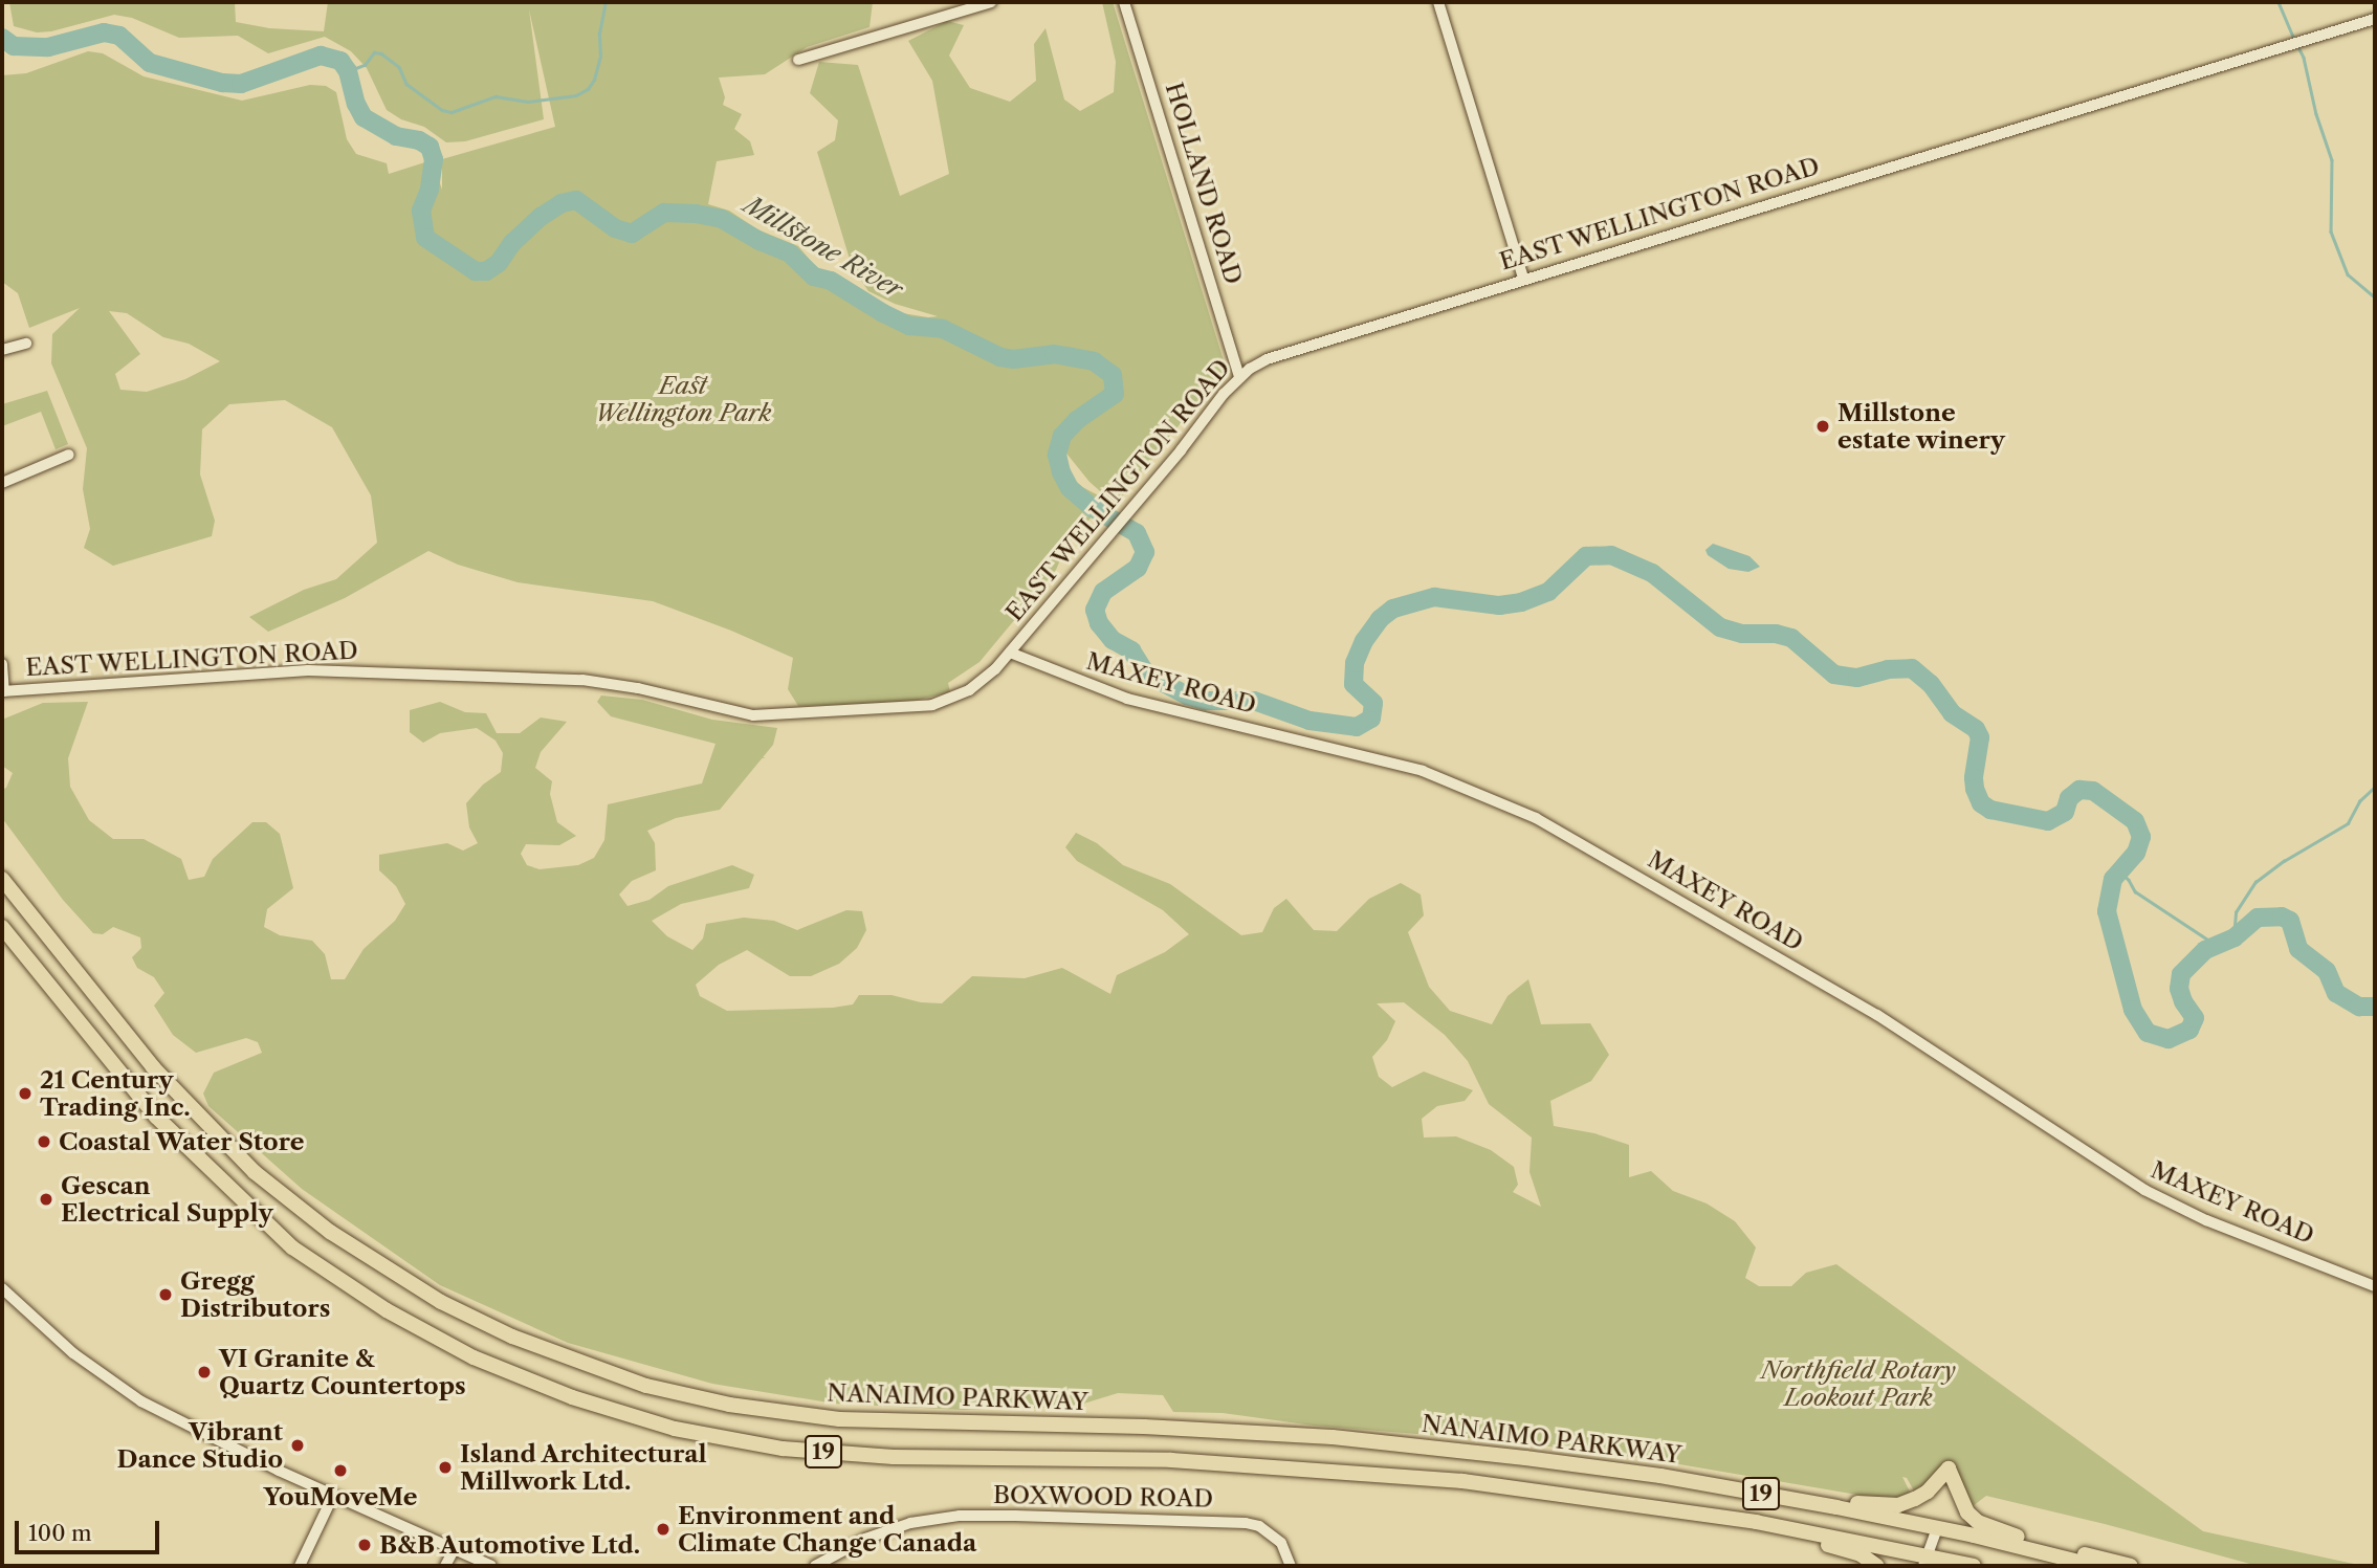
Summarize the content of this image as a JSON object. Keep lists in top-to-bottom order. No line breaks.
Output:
{"streets":{"highway":["NANAIMO PARKWAY","19"],"street":["HOLLAND ROAD","EAST WELLINGTON ROAD","MAXEY ROAD","BOXWOOD ROAD"]},"crossings":[["HOLLAND ROAD","EAST WELLINGTON ROAD"],["EAST WELLINGTON ROAD","MAXEY ROAD"]],"water":["Millstone River"],"parks":["East Wellington Park","Northfield Rotary Lookout Park"],"places":["Millstone estate winery","21 Century Trading Inc.","Coastal Water Store","Gescan Electrical Supply","Gregg Distributors","VI Granite & Quartz Countertops","Vibrant Dance Studio","Island Architectural Millwork Ltd.","YouMoveMe","Environment and Climate Change Canada","B&B Automotive Ltd."],"scale_bar":"100 m"}
